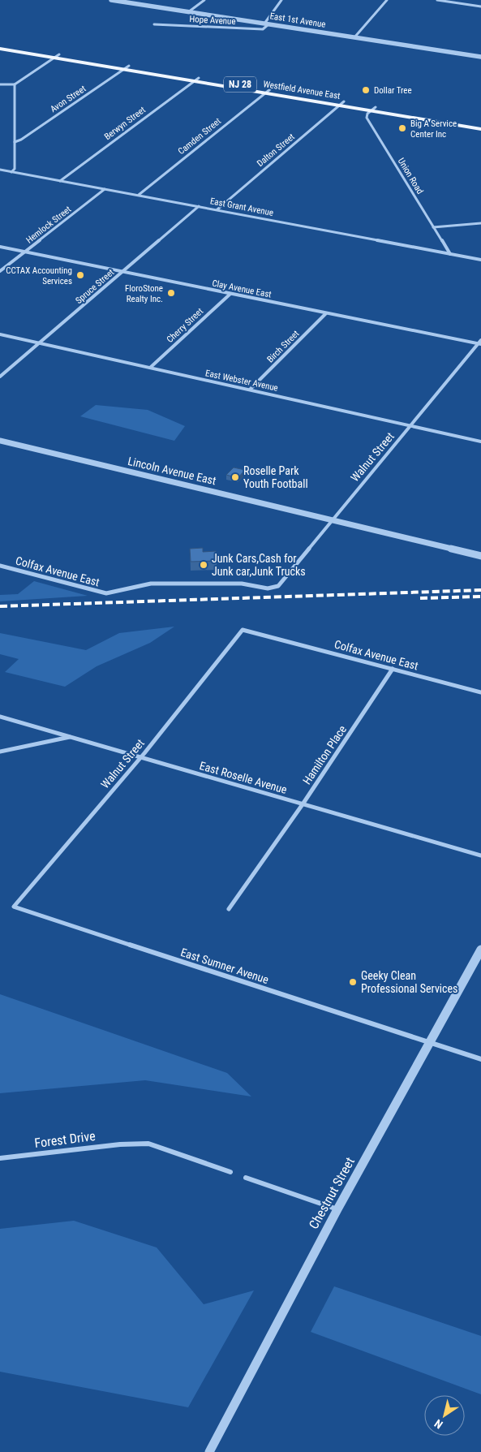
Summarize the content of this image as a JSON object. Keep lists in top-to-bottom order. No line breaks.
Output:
{"streets":{"main road":["NJ 28","Westfield Avenue East"],"street":["Hope Avenue","East 1st Avenue","Avon Street","Berwyn Street","Camden Street","Dalton Street","Union Road","East Grant Avenue","Hemlock Street","Spruce Street","Clay Avenue East","Cherry Street","Birch Street","East Webster Avenue","Walnut Street","Lincoln Avenue East","Colfax Avenue East","Hamilton Place","East Roselle Avenue","East Sumner Avenue","Forest Drive","Chestnut Street"]},"crossings":[["Hope Avenue","East 1st Avenue"],["Westfield Avenue East","Avon Street"],["Westfield Avenue East","Berwyn Street"],["Westfield Avenue East","Camden Street"],["Westfield Avenue East","Dalton Street"],["Westfield Avenue East","Union Road"],["Berwyn Street","East Grant Avenue"],["Camden Street","East Grant Avenue"],["Dalton Street","East Grant Avenue"],["Union Road","East Grant Avenue"],["East Grant Avenue","Hemlock Street"],["East Grant Avenue","Spruce Street"],["Hemlock Street","Clay Avenue East"],["Spruce Street","Clay Avenue East"],["Spruce Street","East Webster Avenue"],["Clay Avenue East","Cherry Street"],["Clay Avenue East","Birch Street"],["Clay Avenue East","Walnut Street"],["Cherry Street","East Webster Avenue"],["Birch Street","East Webster Avenue"],["East Webster Avenue","Walnut Street"],["Walnut Street","Lincoln Avenue East"],["Walnut Street","Colfax Avenue East"],["Walnut Street","East Roselle Avenue"],["Walnut Street","East Sumner Avenue"],["Colfax Avenue East","Hamilton Place"],["Hamilton Place","East Roselle Avenue"],["East Sumner Avenue","Chestnut Street"]],"places":["Dollar Tree","Big A Service Center Inc","CCTAX Accounting Services","FloroStone Realty Inc.","Roselle Park Youth Football","Junk Cars,Cash for Junk car,Junk Trucks","Geeky Clean Professional Services"],"north":"bottom left"}
